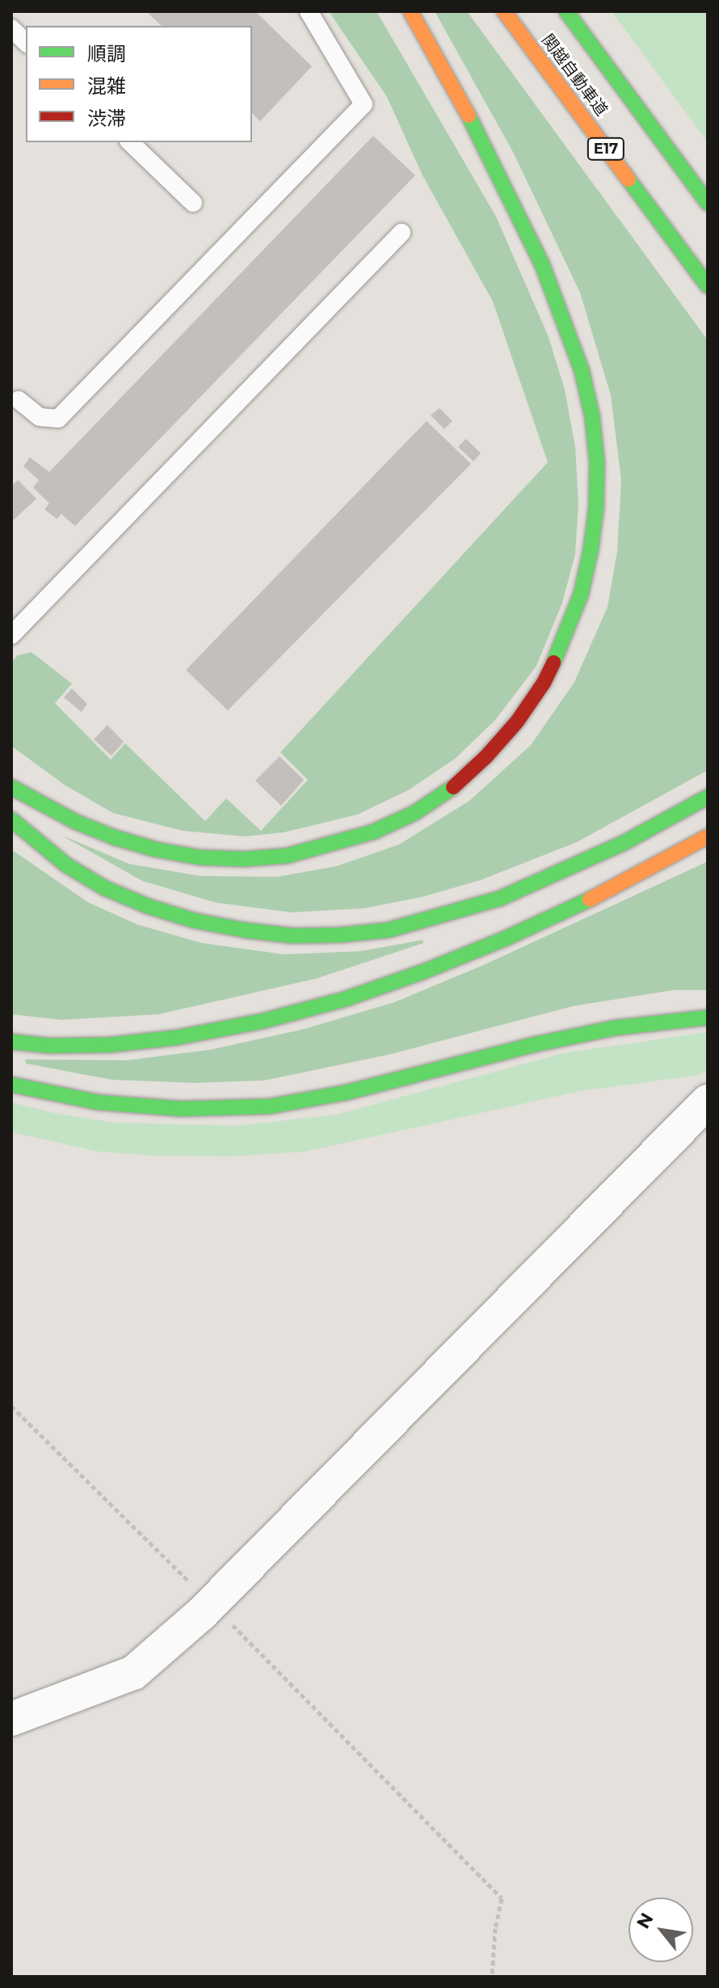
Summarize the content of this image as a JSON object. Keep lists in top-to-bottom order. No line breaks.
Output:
{"streets":{"highway":["関越自動車道","E17"]},"legend":["順調","混雑","渋滞"],"north":"top left"}
